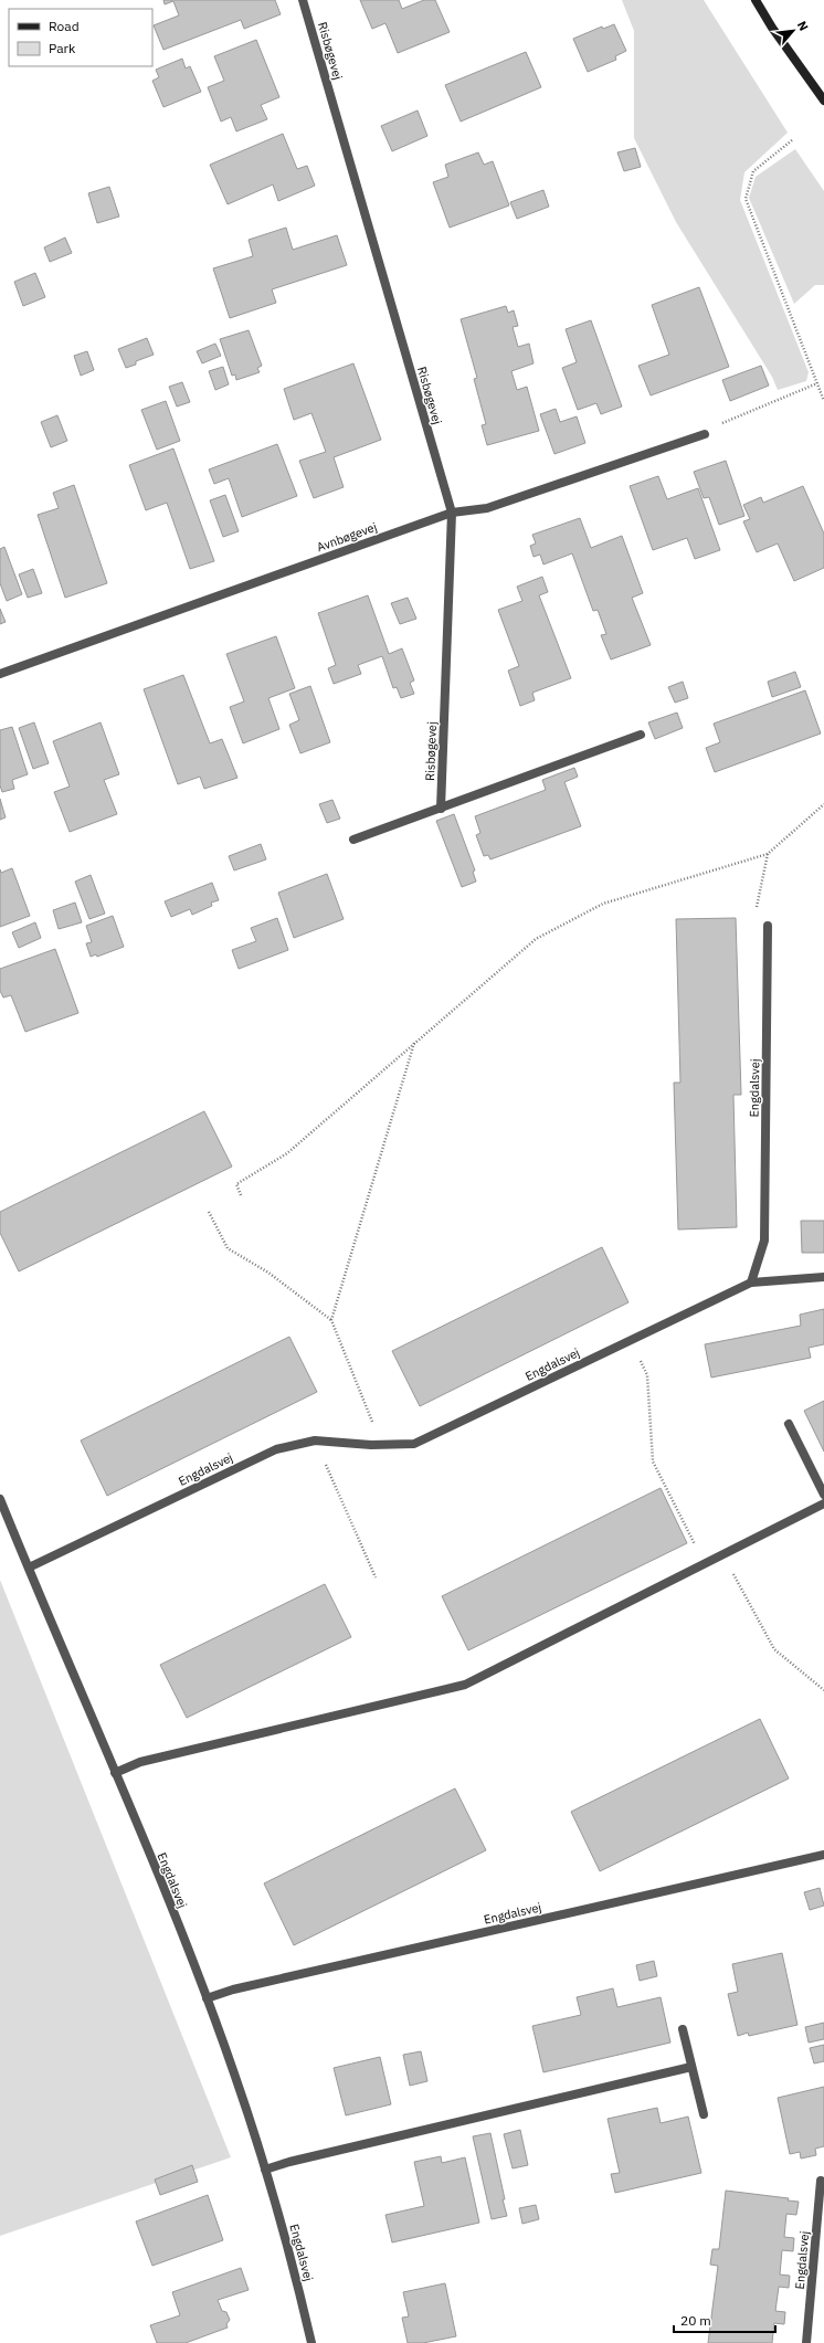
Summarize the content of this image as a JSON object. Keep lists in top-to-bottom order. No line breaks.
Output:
{"streets":{"street":["Risbøgevej","Avnbøgevej","Engdalsvej"]},"crossings":[["Risbøgevej","Avnbøgevej"]],"legend":["Road","Park"],"scale_bar":"20 m","north":"top right"}
